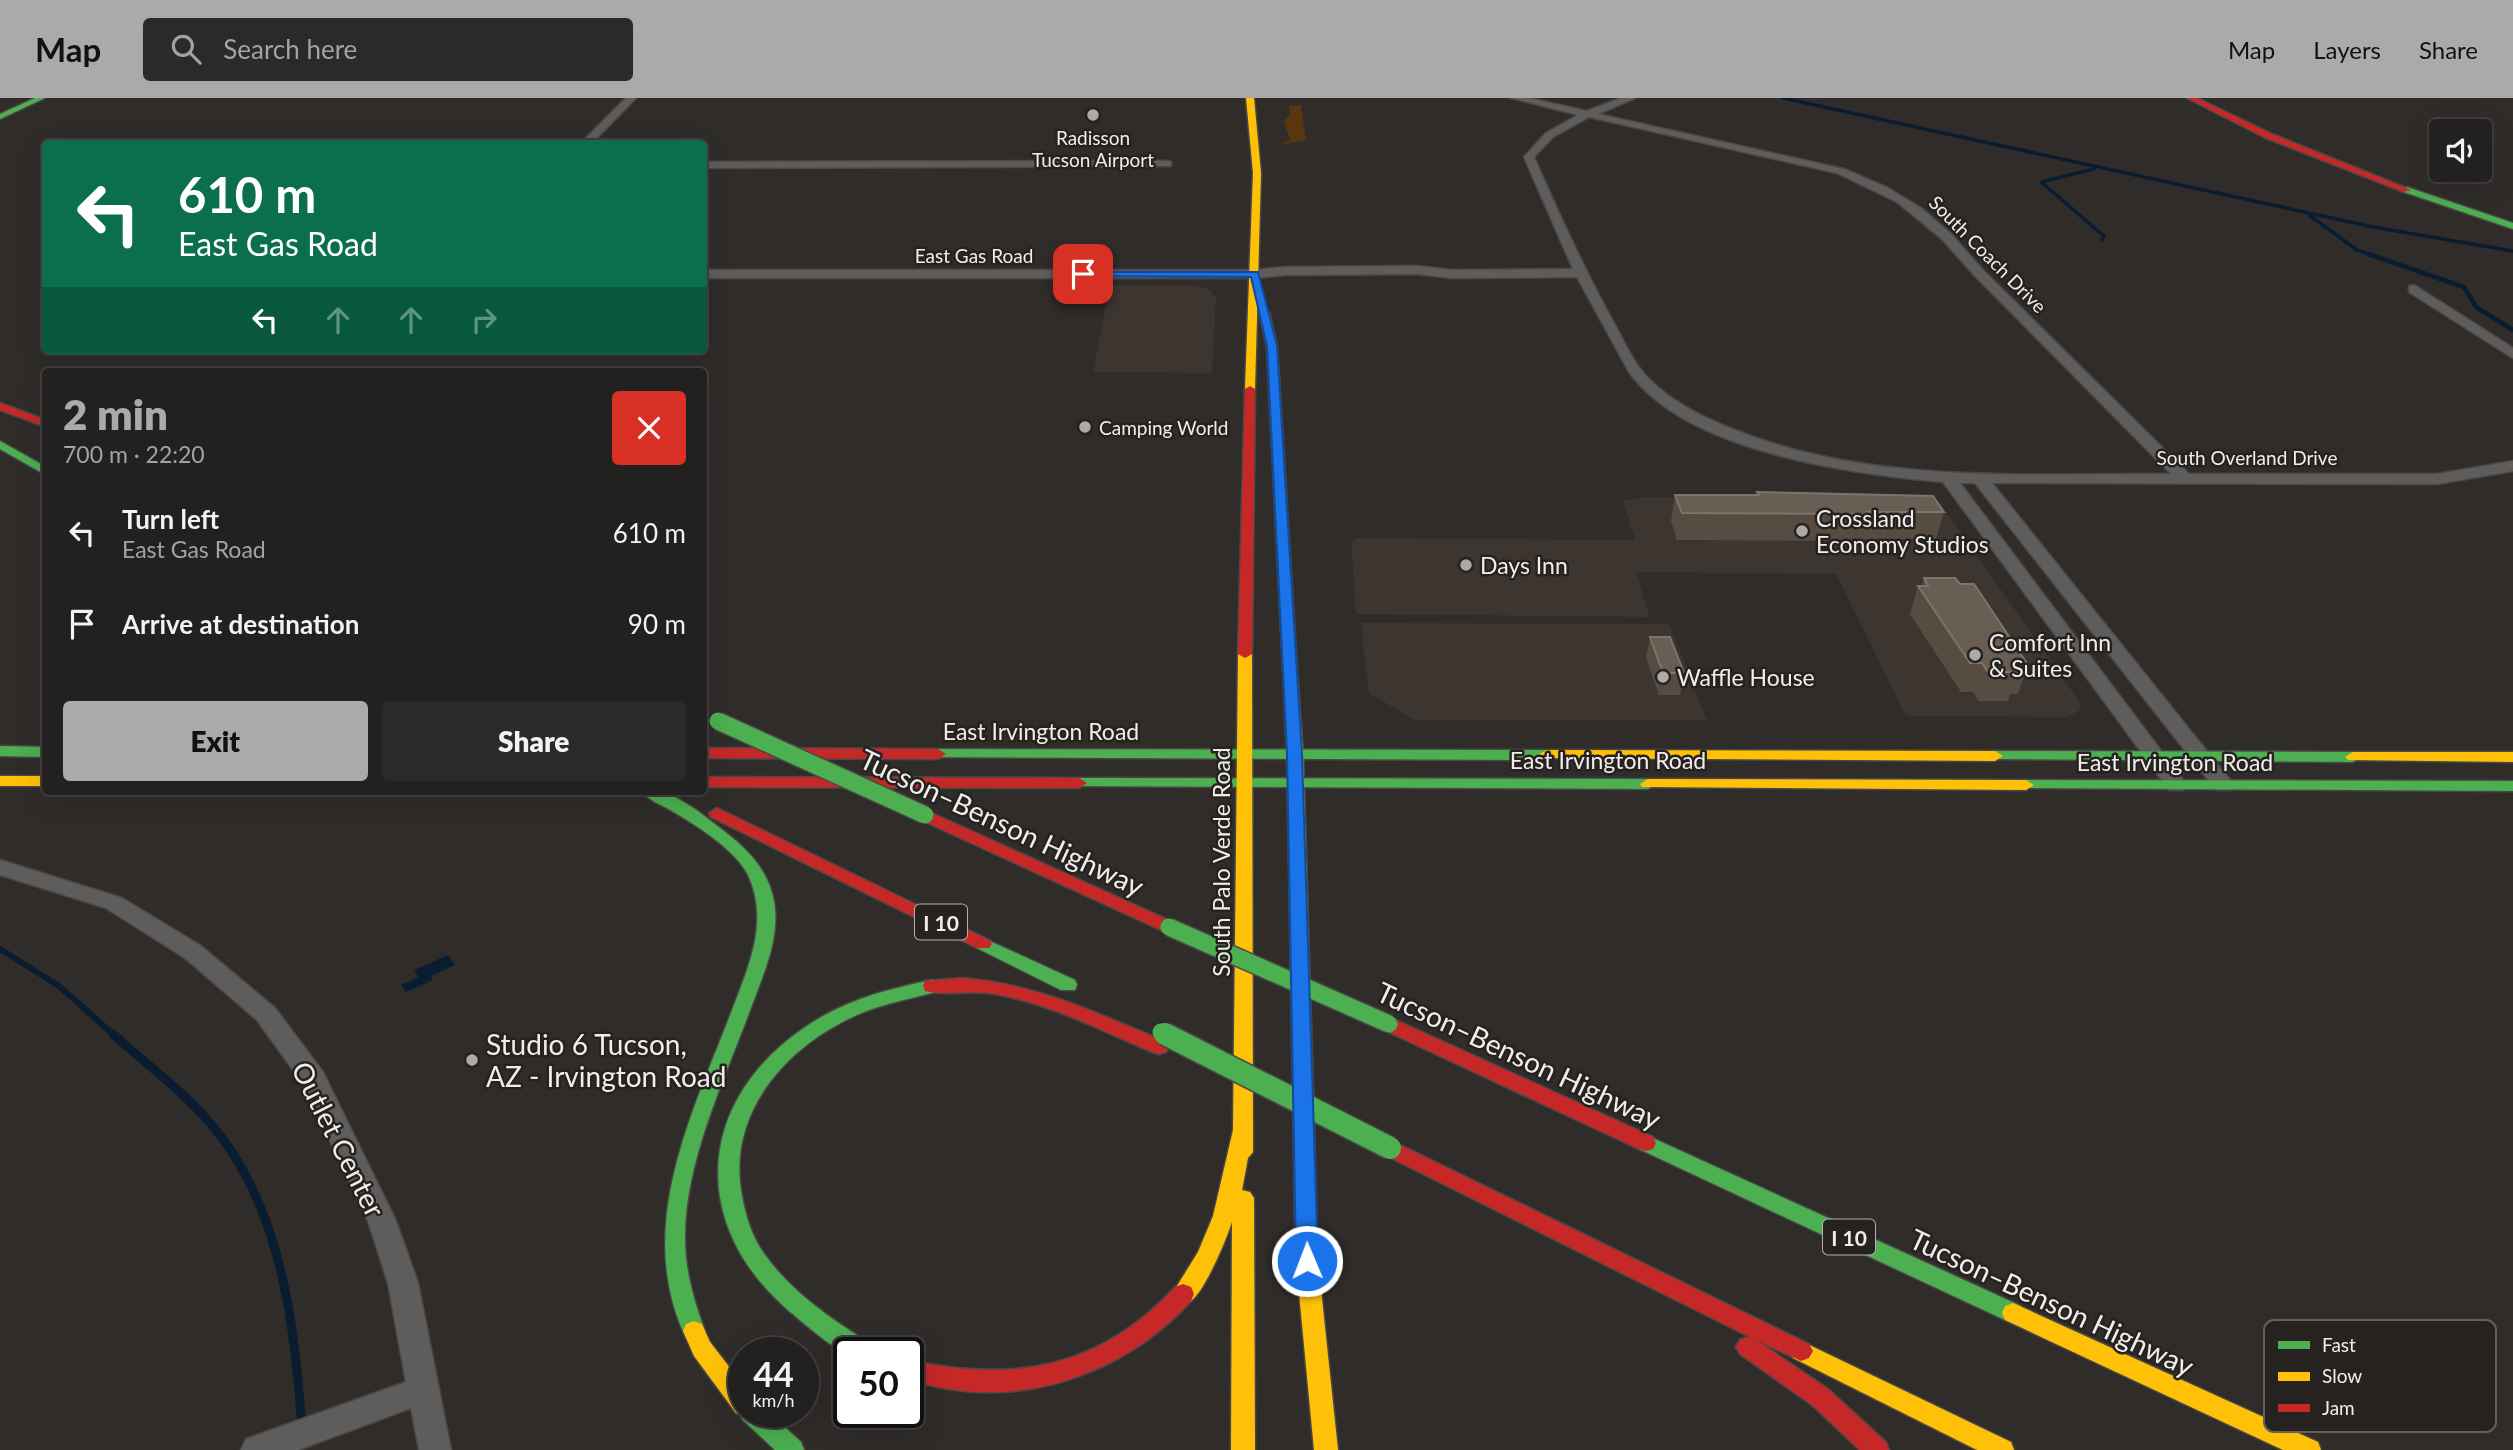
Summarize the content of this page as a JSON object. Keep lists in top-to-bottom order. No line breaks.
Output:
{"streets":{"main road":["East Irvington Road","Tucson–Benson Highway","South Palo Verde Road","I 10"],"street":["South Coach Drive","East Gas Road","South Overland Drive","Outlet Center"]},"crossings":[["South Coach Drive","South Overland Drive"],["East Gas Road","South Palo Verde Road"],["East Irvington Road","South Palo Verde Road"]],"places":["Radisson Tucson Airport","Camping World","Crossland Economy Studios","Days Inn","Comfort Inn & Suites","Waffle House","Studio 6 Tucson, AZ - Irvington Road"],"legend":["Fast","Slow","Jam"],"page":{"header":"Map","search":"Search here","nav":["Map","Layers","Share"],"turn":["610 m","East Gas Road"],"heading":["2 min","700 m · 22:20"],"list":[{"name":"Turn left","note":"East Gas Road","value":"610 m"},{"name":"Arrive at destination","value":"90 m"}],"buttons":["Exit","Share"],"speed":"44 km/h","limit":"50"}}
